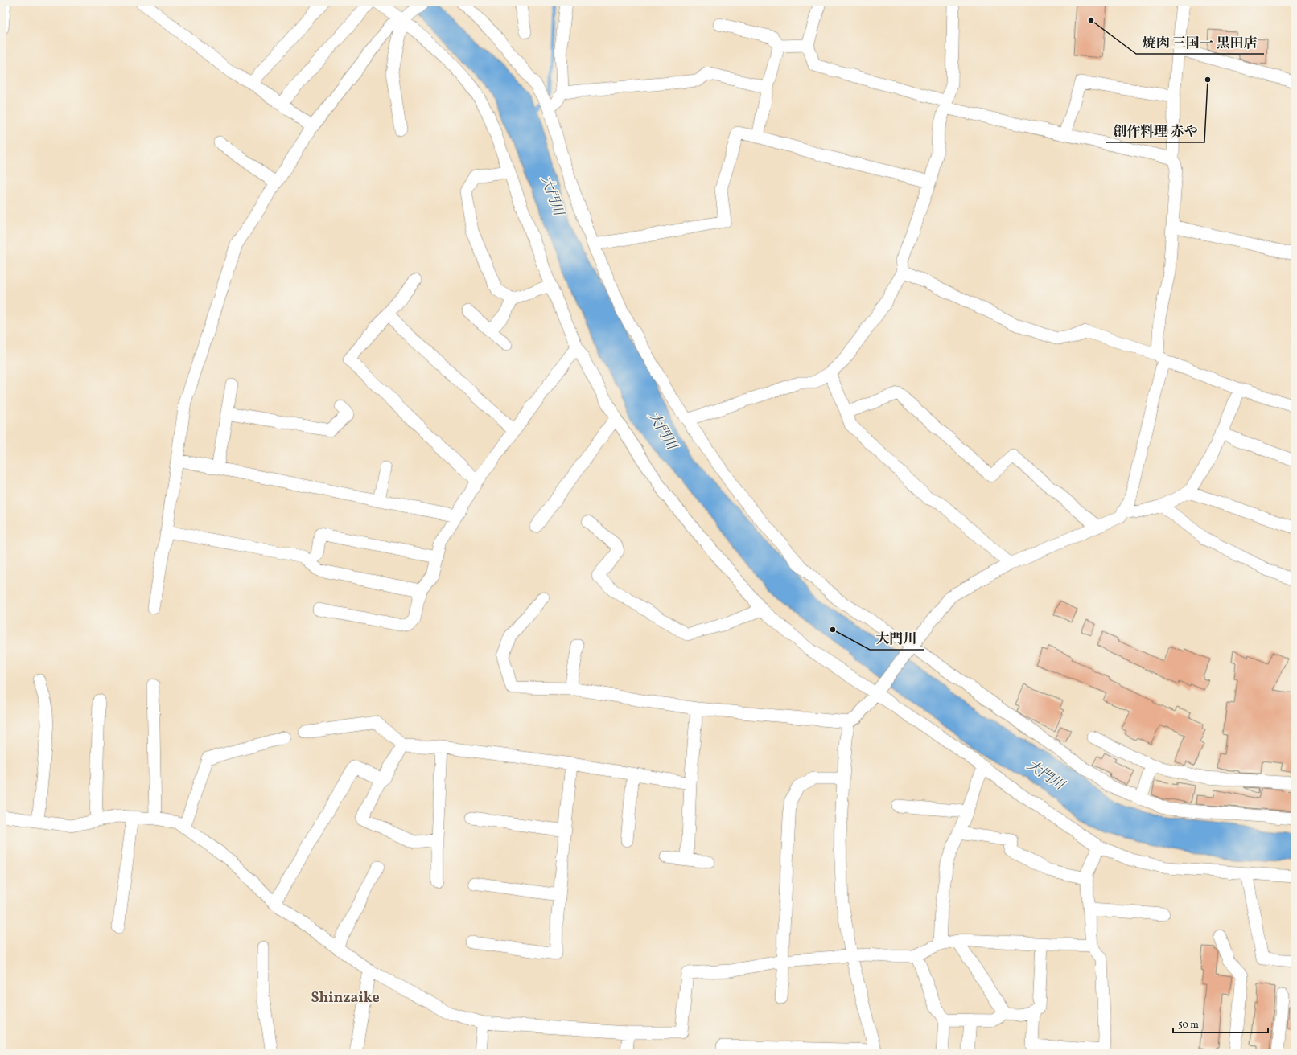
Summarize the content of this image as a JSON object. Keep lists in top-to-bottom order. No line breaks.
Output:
{"districts":["Shinzaike"],"water":["大門川"],"places":["焼肉 三国一 黒田店","創作料理 赤や","大門川"],"scale_bar":"50 m"}
